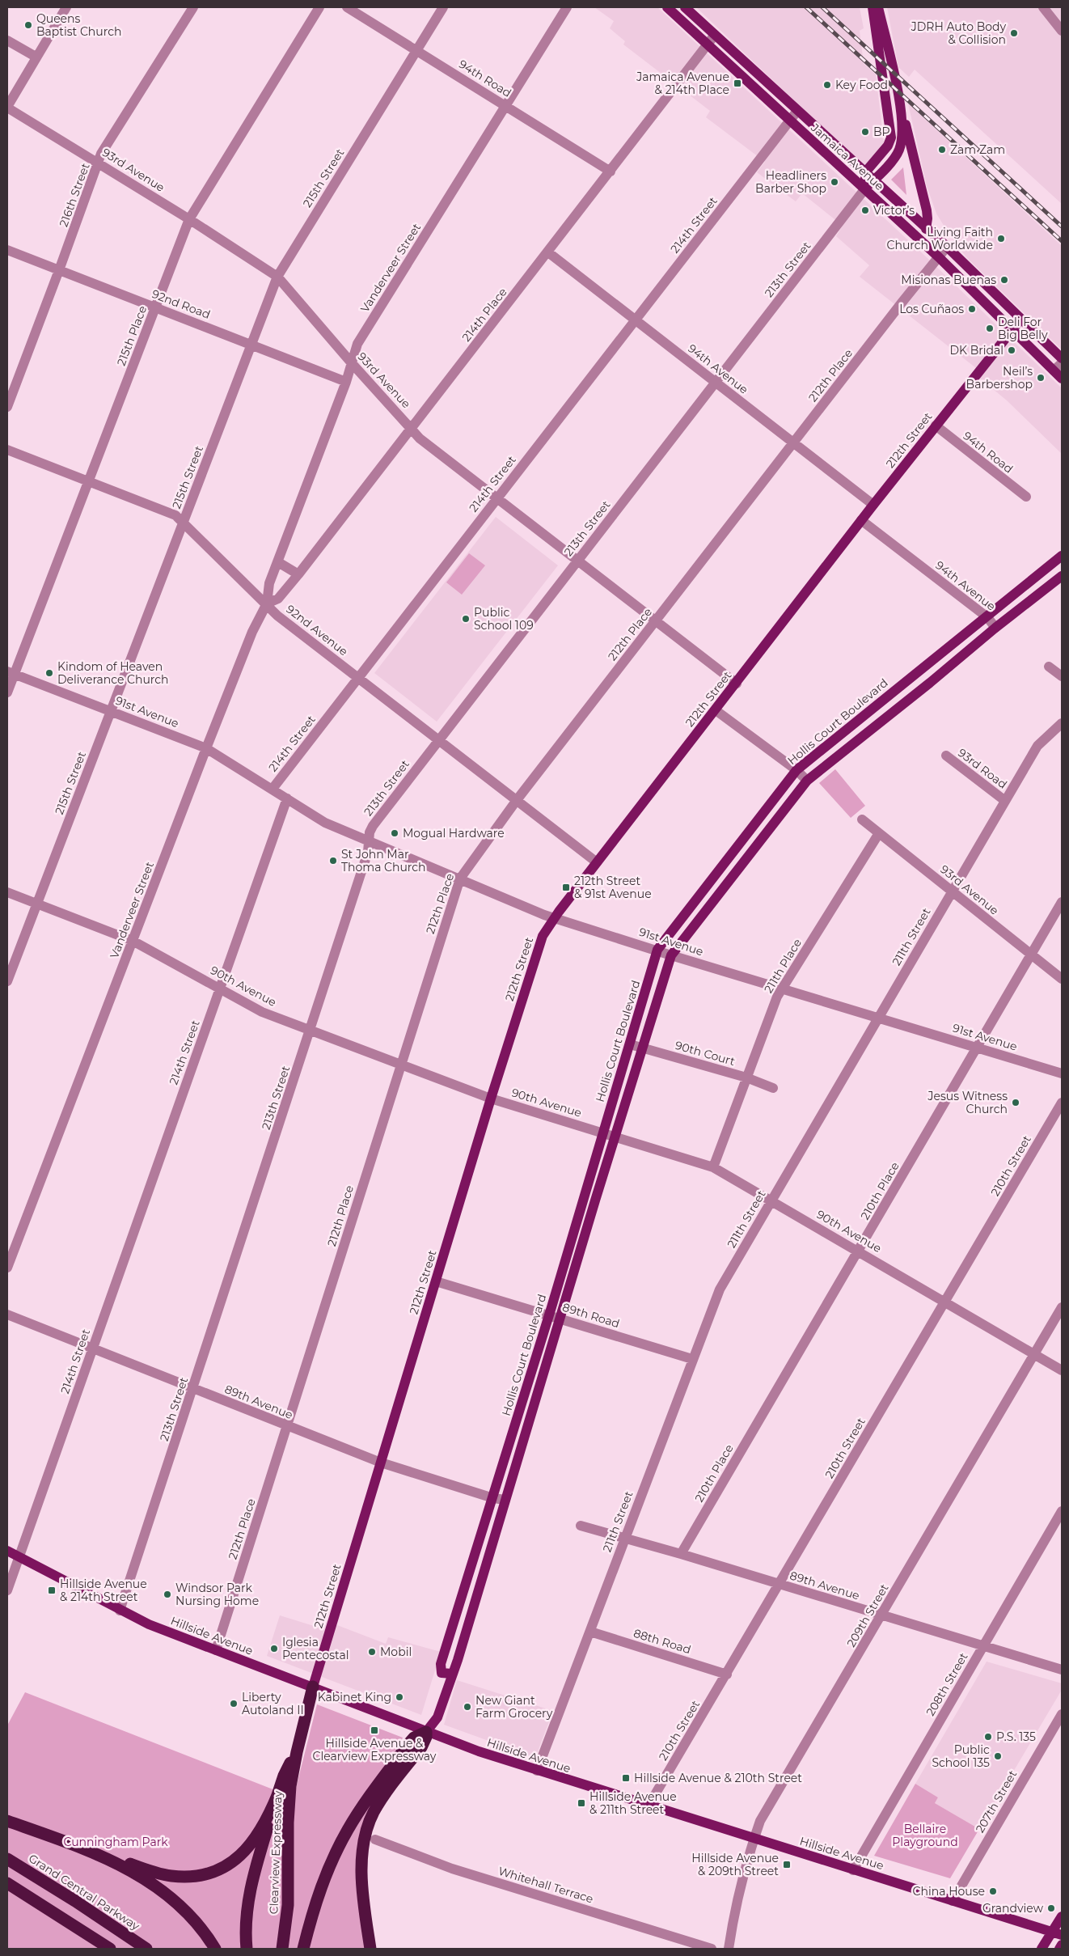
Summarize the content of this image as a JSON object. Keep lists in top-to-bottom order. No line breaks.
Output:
{"streets":{"highway":["Clearview Expressway","Grand Central Parkway"],"main road":["Jamaica Avenue","212th Street","Hollis Court Boulevard","Hillside Avenue"],"street":["94th Road","93rd Avenue","215th Street","216th Street","214th Street","Vanderveer Street","213th Street","92nd Road","214th Place","215th Place","94th Avenue","212th Place","92nd Avenue","91st Avenue","93rd Road","211th Street","211th Place","90th Avenue","90th Court","210th Street","210th Place","89th Road","89th Avenue","209th Street","88th Road","208th Street","207th Street","Whitehall Terrace"]},"crossings":[["94th Road","215th Street"],["94th Road","Vanderveer Street"],["94th Road","214th Place"],["94th Road","212th Street"],["Jamaica Avenue","214th Street"],["Jamaica Avenue","213th Street"],["Jamaica Avenue","214th Place"],["Jamaica Avenue","212th Place"],["Jamaica Avenue","212th Street"],["93rd Avenue","215th Street"],["93rd Avenue","216th Street"],["93rd Avenue","214th Street"],["93rd Avenue","Vanderveer Street"],["93rd Avenue","213th Street"],["93rd Avenue","214th Place"],["93rd Avenue","215th Place"],["93rd Avenue","212th Place"],["93rd Avenue","212th Street"],["93rd Avenue","211th Street"],["93rd Avenue","211th Place"],["93rd Avenue","210th Place"],["215th Street","92nd Road"],["215th Street","92nd Avenue"],["215th Street","91st Avenue"],["215th Street","90th Avenue"],["216th Street","92nd Road"],["214th Street","94th Avenue"],["214th Street","92nd Avenue"],["214th Street","91st Avenue"],["214th Street","90th Avenue"],["214th Street","89th Avenue"],["214th Street","Hillside Avenue"],["Vanderveer Street","92nd Road"],["Vanderveer Street","214th Place"],["Vanderveer Street","92nd Avenue"],["Vanderveer Street","91st Avenue"],["Vanderveer Street","90th Avenue"],["213th Street","94th Avenue"],["213th Street","92nd Avenue"],["213th Street","91st Avenue"],["213th Street","90th Avenue"],["213th Street","89th Avenue"],["213th Street","Hillside Avenue"],["92nd Road","215th Place"],["214th Place","94th Avenue"],["214th Place","92nd Avenue"],["215th Place","92nd Avenue"],["215th Place","91st Avenue"],["94th Avenue","212th Place"],["94th Avenue","212th Street"],["94th Avenue","Hollis Court Boulevard"],["212th Place","92nd Avenue"],["212th Place","91st Avenue"],["212th Place","90th Avenue"],["212th Place","89th Avenue"],["212th Place","Hillside Avenue"],["212th Street","92nd Avenue"],["212th Street","91st Avenue"],["212th Street","90th Avenue"],["212th Street","89th Road"],["212th Street","89th Avenue"],["212th Street","Hillside Avenue"],["212th Street","Clearview Expressway"],["91st Avenue","Hollis Court Boulevard"],["91st Avenue","211th Street"],["91st Avenue","211th Place"],["91st Avenue","210th Place"],["Hollis Court Boulevard","90th Avenue"],["Hollis Court Boulevard","90th Court"],["Hollis Court Boulevard","89th Road"],["Hollis Court Boulevard","89th Avenue"],["93rd Road","211th Street"],["211th Street","90th Avenue"],["211th Street","89th Road"],["211th Street","89th Avenue"],["211th Street","Hillside Avenue"],["211th Street","88th Road"],["211th Place","90th Avenue"],["211th Place","90th Court"],["90th Avenue","210th Street"],["90th Avenue","210th Place"],["90th Avenue","209th Street"],["210th Street","89th Avenue"],["210th Street","Hillside Avenue"],["210th Street","88th Road"],["210th Place","89th Avenue"],["89th Avenue","209th Street"],["89th Avenue","208th Street"],["209th Street","Hillside Avenue"],["Hillside Avenue","208th Street"],["Hillside Avenue","207th Street"],["Hillside Avenue","Clearview Expressway"]],"parks":["Bellaire Playground","Cunningham Park"],"places":{"other":["Queens Baptist Church","JDRH Auto Body & Collision","Key Food","BP","Zam Zam","Headliners Barber Shop","Victor’s","Living Faith Church Worldwide","Misionas Buenas","Los Cuñaos","Deli For Big Belly","DK Bridal","Neil’s Barbershop","Public School 109","Kindom of Heaven Deliverance Church","Mogual Hardware","St John Mar Thoma Church","Jesus Witness Church","Windsor Park Nursing Home","Iglesia Pentecostal","Mobil","Kabinet King","Liberty Autoland II","New Giant Farm Grocery","P.S. 135","Public School 135","China House","Grandview"],"transit":["Jamaica Avenue & 214th Place","212th Street & 91st Avenue","Hillside Avenue & 214th Street","Hillside Avenue & Clearview Expressway","Hillside Avenue & 210th Street","Hillside Avenue & 211th Street","Hillside Avenue & 209th Street"]}}
